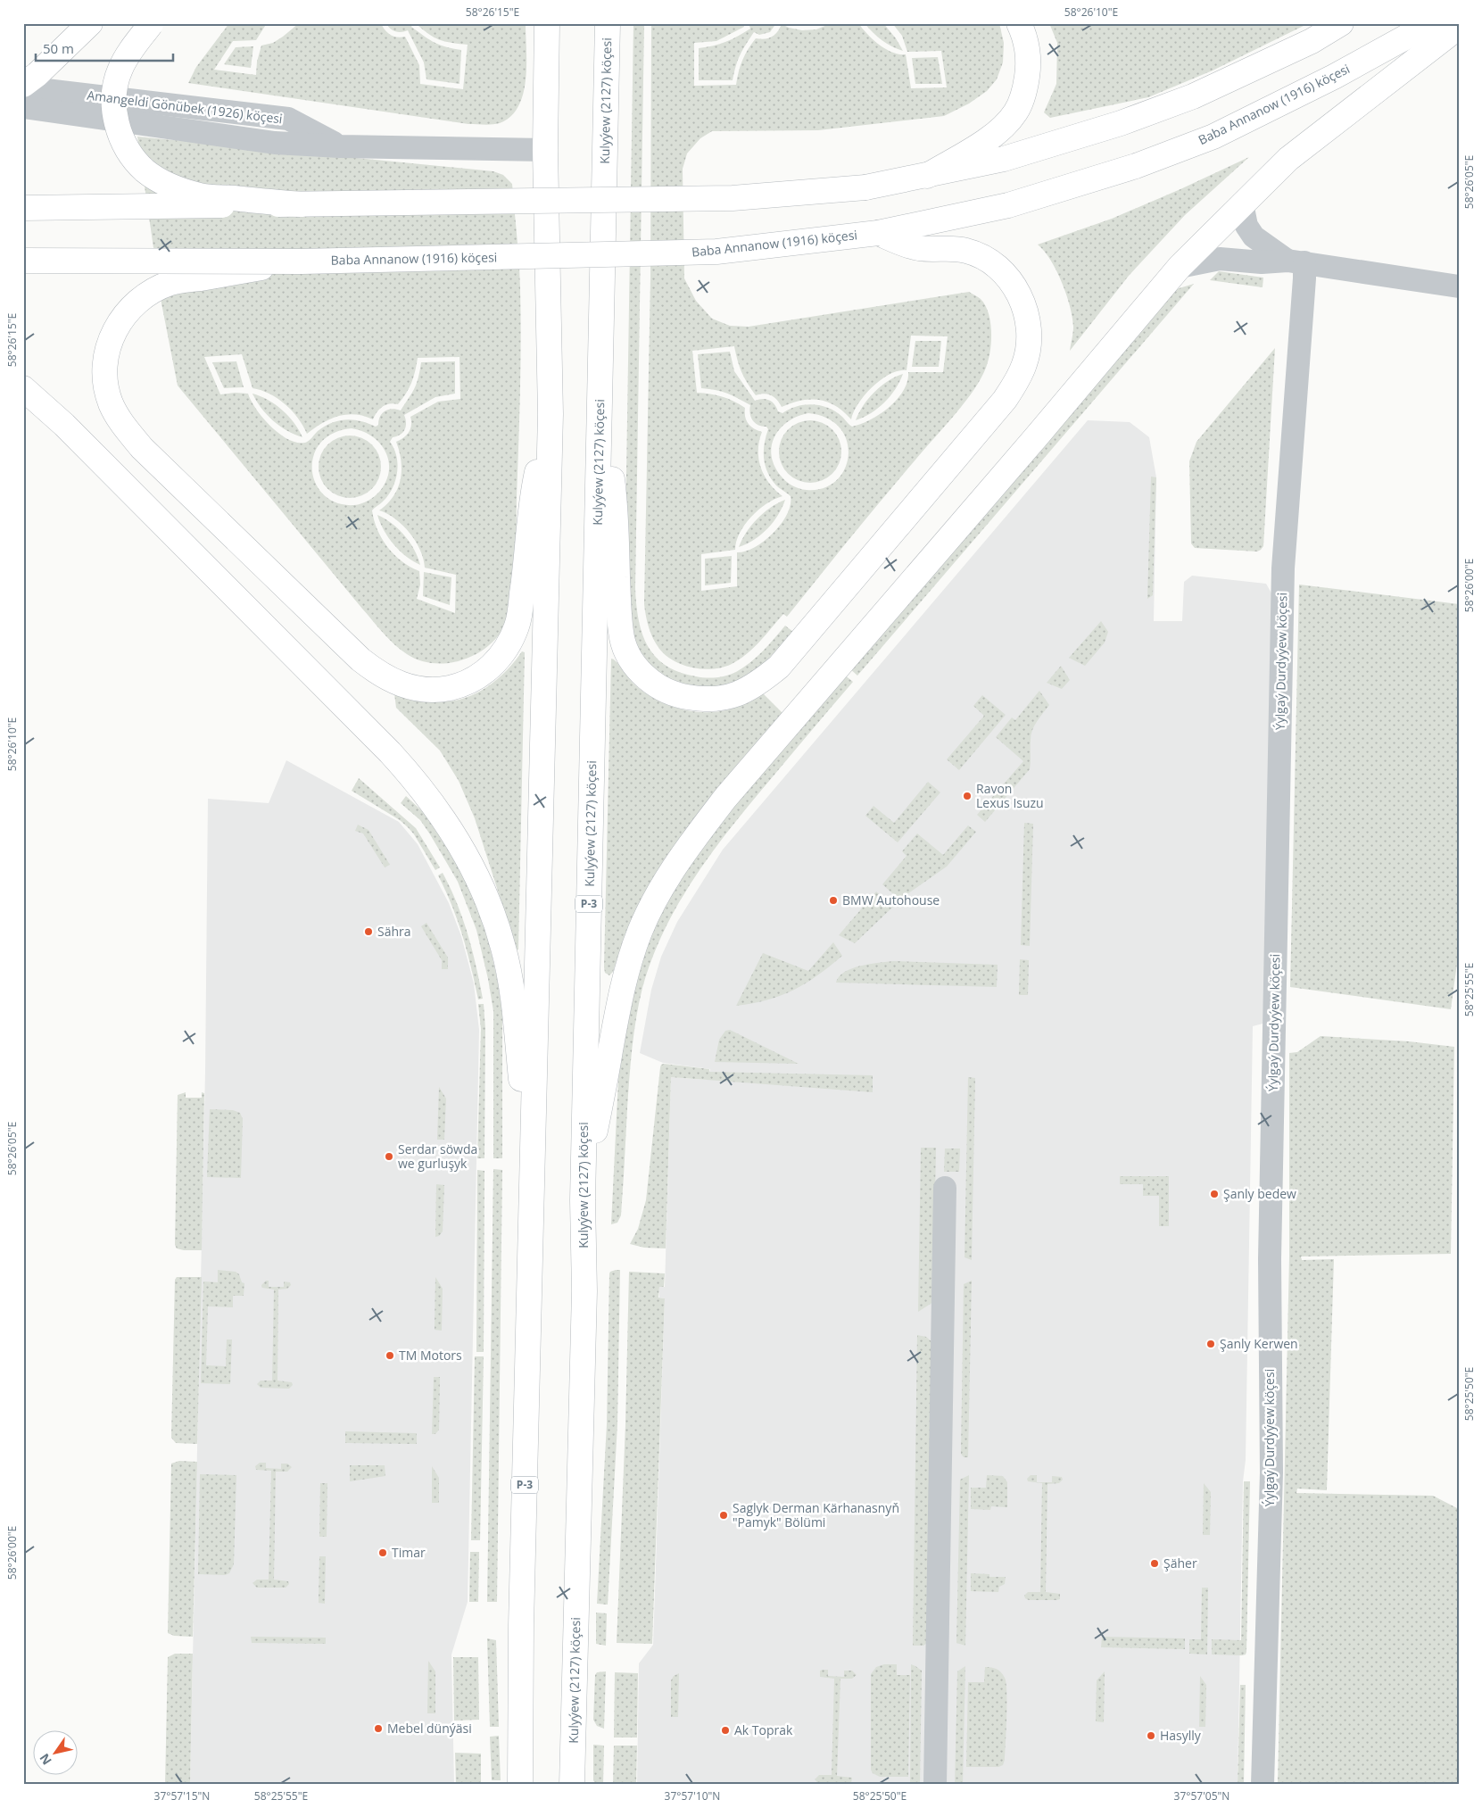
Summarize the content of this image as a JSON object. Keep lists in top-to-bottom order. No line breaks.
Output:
{"streets":{"main road":["Kulyýew (2127) köçesi","Baba Annanow (1916) köçesi","P-3"],"street":["Amangeldi Gönübek (1926) köçesi","Ýylgaý Durdyýew köçesi"]},"crossings":[["Amangeldi Gönübek (1926) köçesi","P-3"]],"places":["Ravon Lexus Isuzu","BMW Autohouse","Sähra","Serdar söwda we gurluşyk","Şanly bedew","Şanly Kerwen","TM Motors","Saglyk Derman Kärhanasnyň \"Pamyk\" Bölümi","Timar","Şäher","Mebel dünýäsi","Ak Toprak","Hasylly"],"scale_bar":"50 m","north":"bottom left","coordinates":["58°26'15\"E","58°26'10\"E","58°26'05\"E","58°26'00\"E","58°25'55\"E","58°25'50\"E","37°57'15\"N","37°57'10\"N","37°57'05\"N"]}
